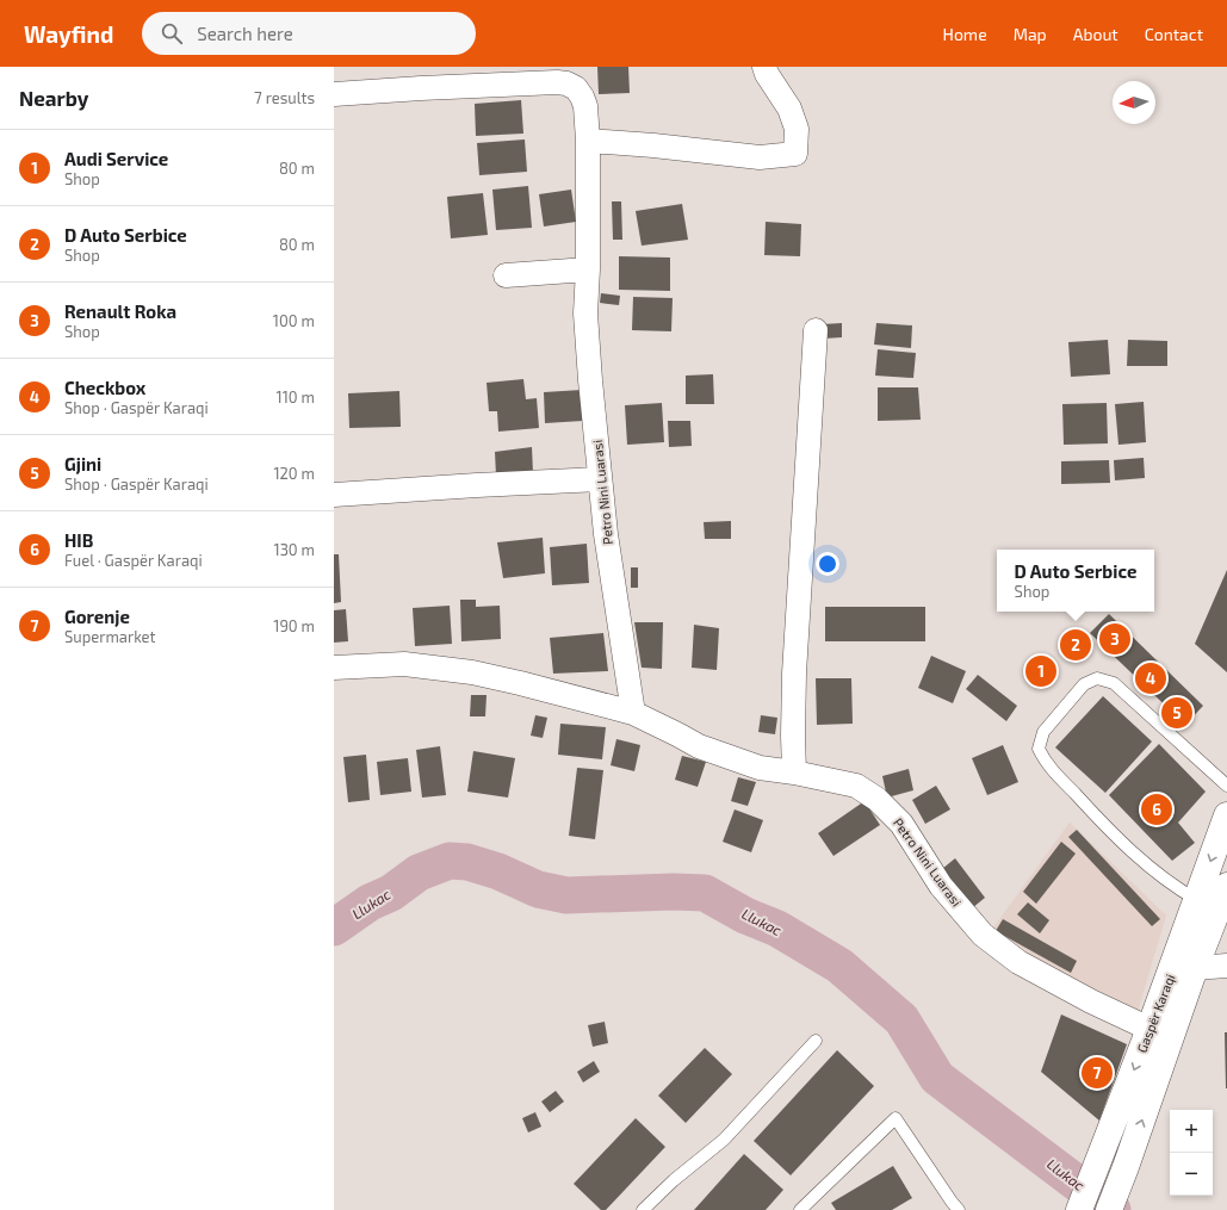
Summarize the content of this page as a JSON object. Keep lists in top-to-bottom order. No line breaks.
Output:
{"streets":{"main road":["Gaspër Karaqi"],"street":["Petro Nini Luarasi"]},"crossings":[["Petro Nini Luarasi","Gaspër Karaqi"]],"water":["Llukac"],"north":"left","page":{"header":"Wayfind","search":"Search here","nav":["Home","Map","About","Contact"],"heading":["Nearby","7 results"],"list":[{"mark":"1","name":"Audi Service","note":"Shop","value":"80 m"},{"mark":"2","name":"D Auto Serbice","note":"Shop","value":"80 m"},{"mark":"3","name":"Renault Roka","note":"Shop","value":"100 m"},{"mark":"4","name":"Checkbox","note":"Shop · Gaspër Karaqi","value":"110 m"},{"mark":"5","name":"Gjini","note":"Shop · Gaspër Karaqi","value":"120 m"},{"mark":"6","name":"HIB","note":"Fuel · Gaspër Karaqi","value":"130 m"},{"mark":"7","name":"Gorenje","note":"Supermarket","value":"190 m"}],"popup":["D Auto Serbice","Shop"],"pins":["3","2","1","4","5","6","7"],"map_buttons":["+","−"]}}
